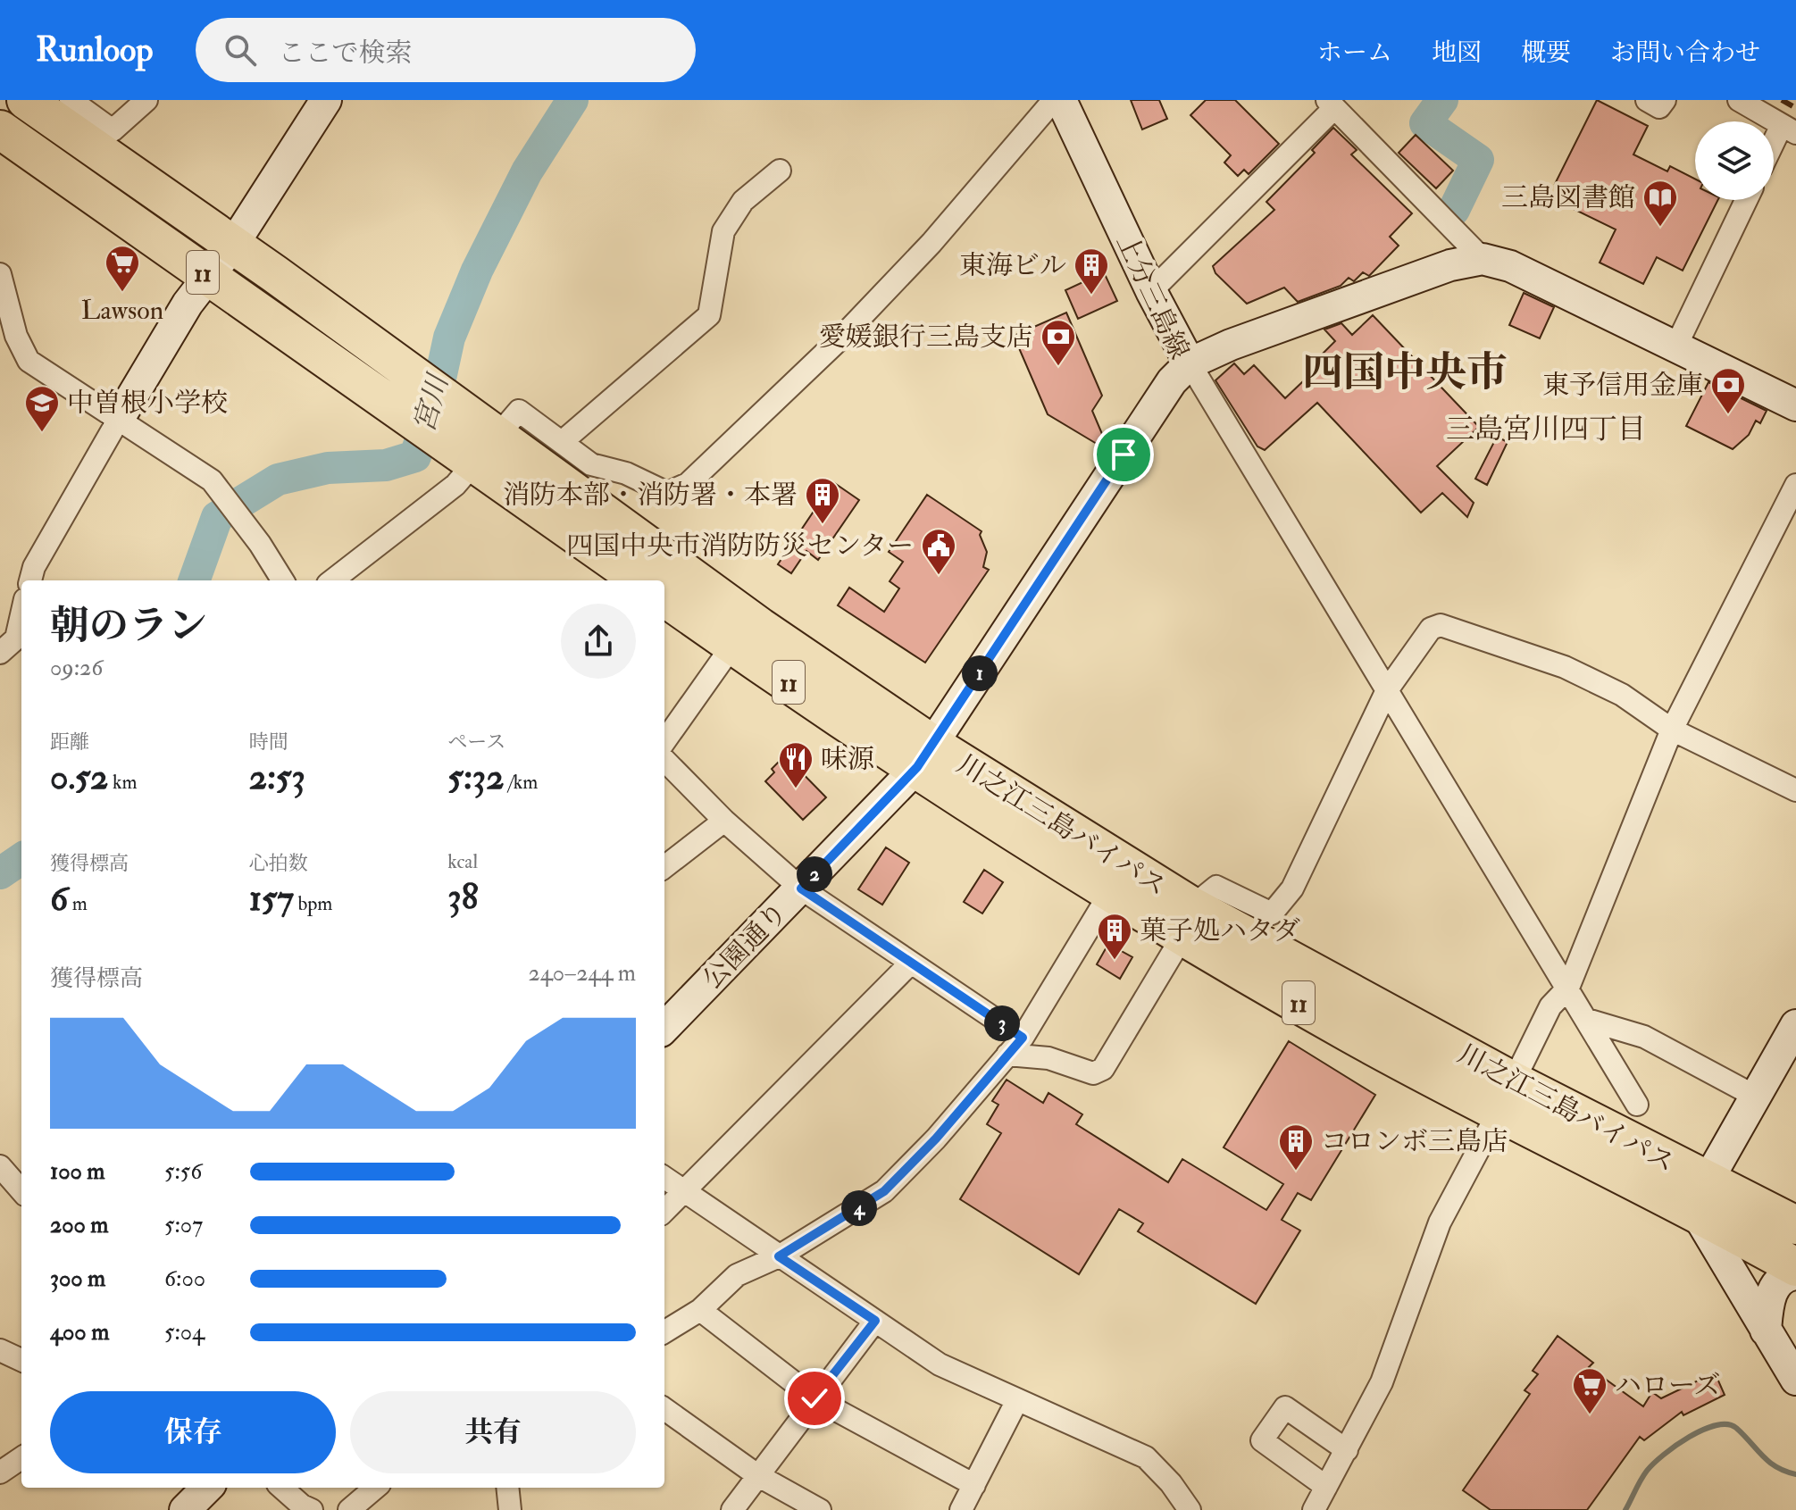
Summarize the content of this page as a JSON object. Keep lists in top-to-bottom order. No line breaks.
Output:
{"streets":{"highway":["11","川之江三島バイパス"],"street":["上分三島線","公園通り"]},"crossings":[["上分三島線","川之江三島バイパス"],["上分三島線","公園通り"],["川之江三島バイパス","公園通り"]],"districts":["四国中央市","三島宮川四丁目"],"water":["宮川"],"places":{"library":["三島図書館"],"supermarket":["Lawson","ハローズ"],"building":["東海ビル","消防本部・消防署・本署","菓子処ハタダ","コロンボ三島店"],"bank":["愛媛銀行三島支店","東予信用金庫"],"school or university":["中曽根小学校"],"public building":["四国中央市消防防災センター"],"restaurant":["味源"]},"page":{"header":"Runloop","search":"ここで検索","nav":["ホーム","地図","概要","お問い合わせ"],"heading":["朝のラン","09:26"],"pins":["1","2","3","4"],"stats":[["距離","0.52 km"],["時間","2:53"],["ペース","5:32 /km"],["獲得標高","6 m"],["心拍数","157 bpm"],["kcal","38"]],"chart":["獲得標高","240–244 m"],"list":[{"name":"100 m","note":"5:56"},{"name":"200 m","note":"5:07"},{"name":"300 m","note":"6:00"},{"name":"400 m","note":"5:04"}],"buttons":["保存","共有"]}}
